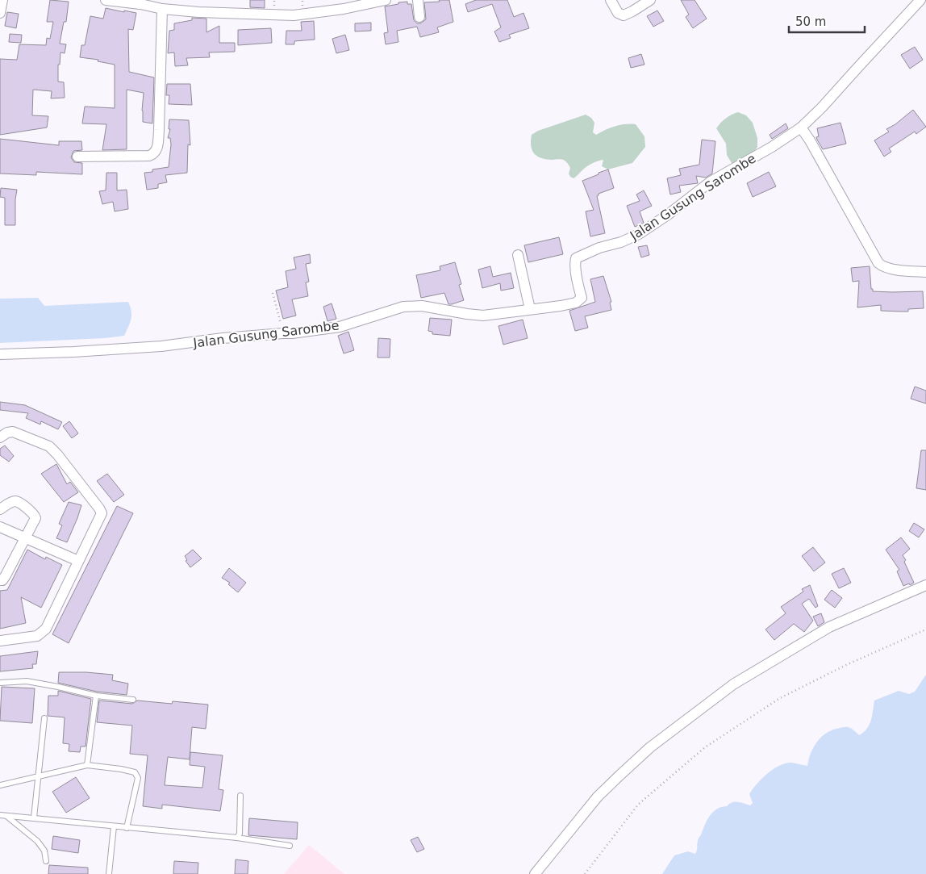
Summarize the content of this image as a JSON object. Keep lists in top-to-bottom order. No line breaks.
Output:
{"streets":{"street":["Jalan Gusung Sarombe"]},"scale_bar":"50 m"}
